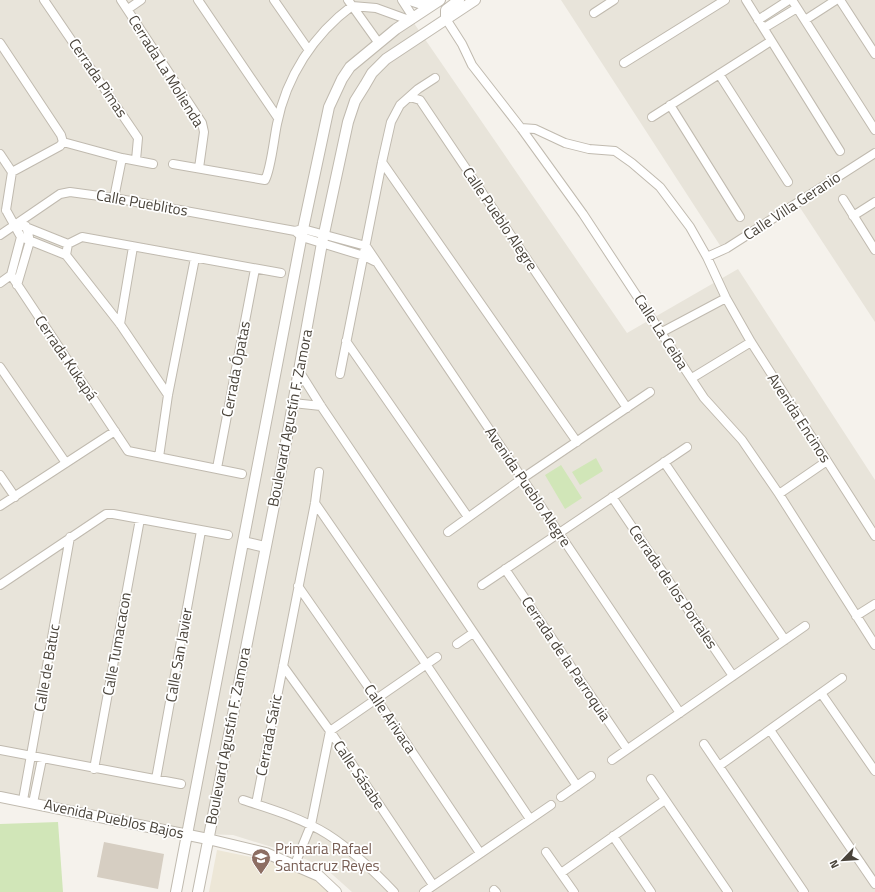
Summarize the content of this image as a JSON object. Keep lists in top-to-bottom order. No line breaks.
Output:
{"streets":{"street":["Cerrada La Molienda","Cerrada Pimas","Calle Pueblitos","Calle Villa Geranio","Calle Pueblo Alegre","Calle La Ceiba","Cerrada Kukapá","Cerrada Ópatas","Boulevard Agustín F. Zamora","Avenida Encinos","Avenida Pueblo Alegre","Cerrada de los Portales","Calle Tumacacon","Calle San Javier","Cerrada de la Parroquia","Calle de Batuc","Calle Arivaca","Cerrada Sáric","Calle Sásabe","Avenida Pueblos Bajos"]},"crossings":[["Calle Pueblitos","Boulevard Agustín F. Zamora"],["Calle Pueblitos","Avenida Pueblo Alegre"],["Calle Villa Geranio","Avenida Encinos"],["Calle La Ceiba","Boulevard Agustín F. Zamora"],["Calle La Ceiba","Avenida Encinos"],["Boulevard Agustín F. Zamora","Avenida Pueblo Alegre"],["Boulevard Agustín F. Zamora","Avenida Pueblos Bajos"],["Calle de Batuc","Avenida Pueblos Bajos"],["Calle Arivaca","Cerrada Sáric"],["Cerrada Sáric","Calle Sásabe"]],"places":{"school or university":["Primaria Rafael Santacruz Reyes"]},"north":"bottom left"}
